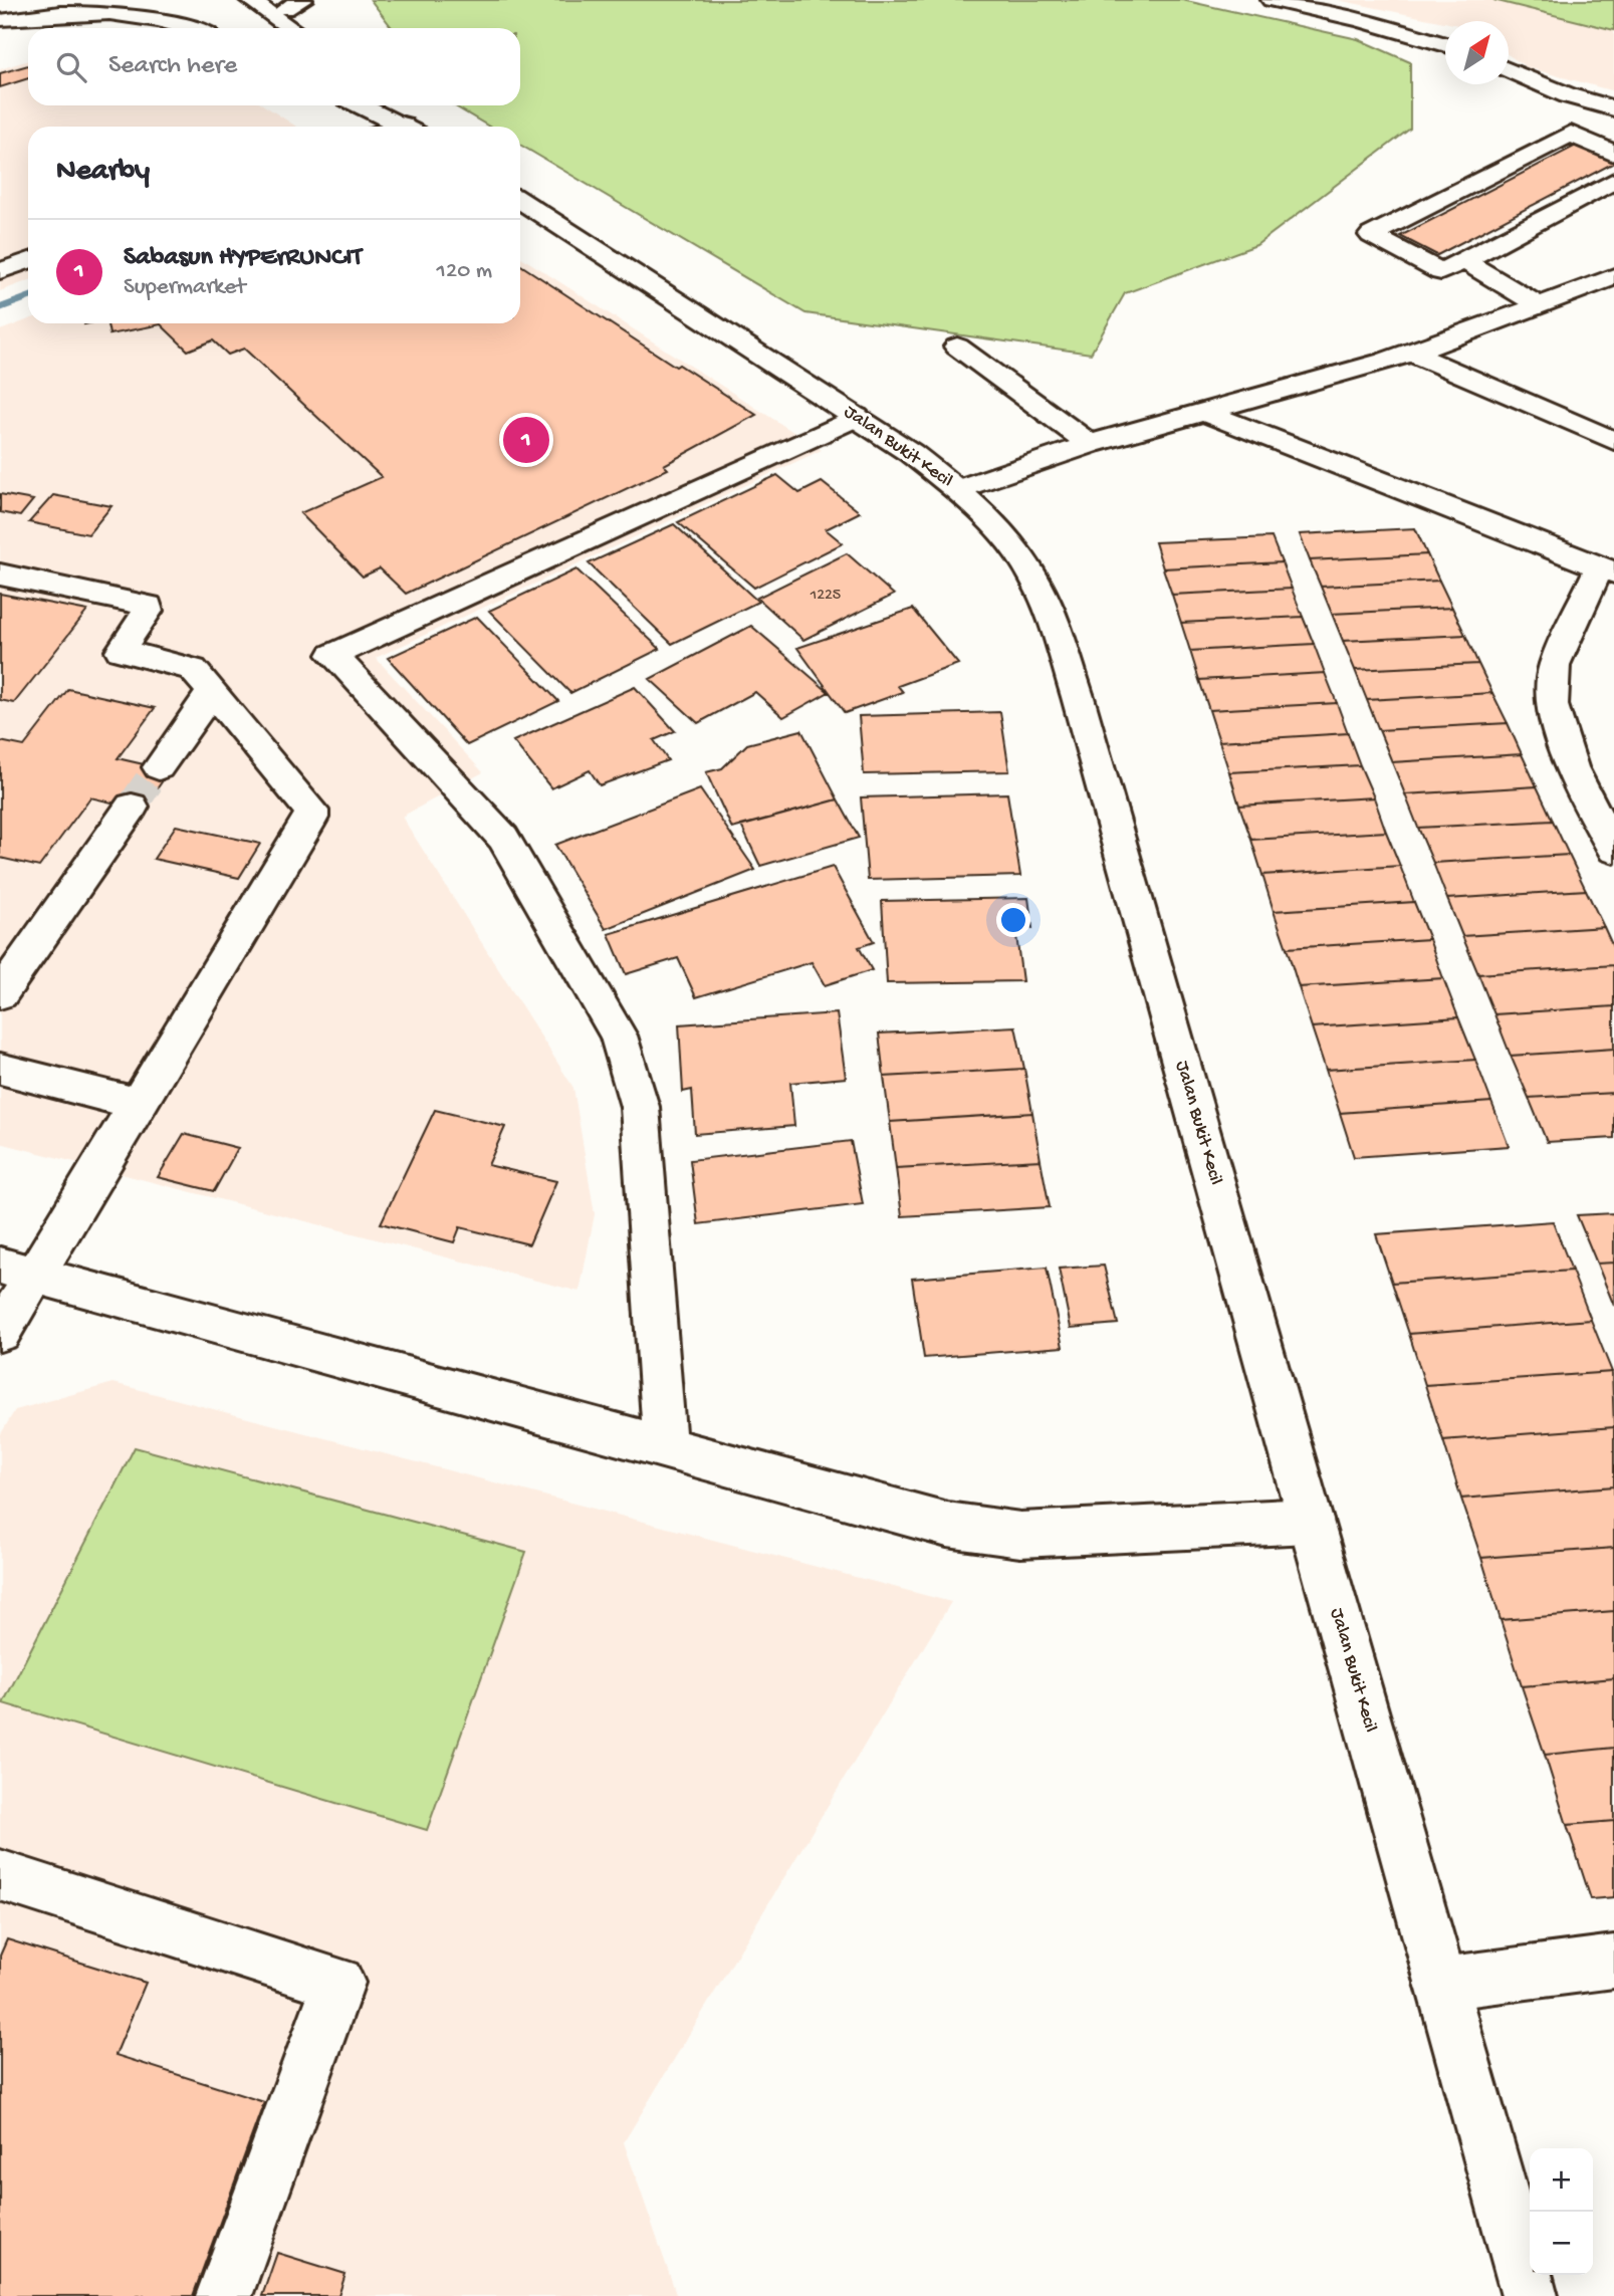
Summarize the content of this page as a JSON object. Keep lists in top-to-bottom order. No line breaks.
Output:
{"streets":{"street":["Jalan Bukit Kecil"]},"house_numbers":["1225"],"north":"top right","page":{"search":"Search here","heading":"Nearby","list":[{"mark":"1","name":"Sabasun HYPErRUNCIT","note":"Supermarket","value":"120 m"}],"pins":"1","map_buttons":["+","−"]}}
